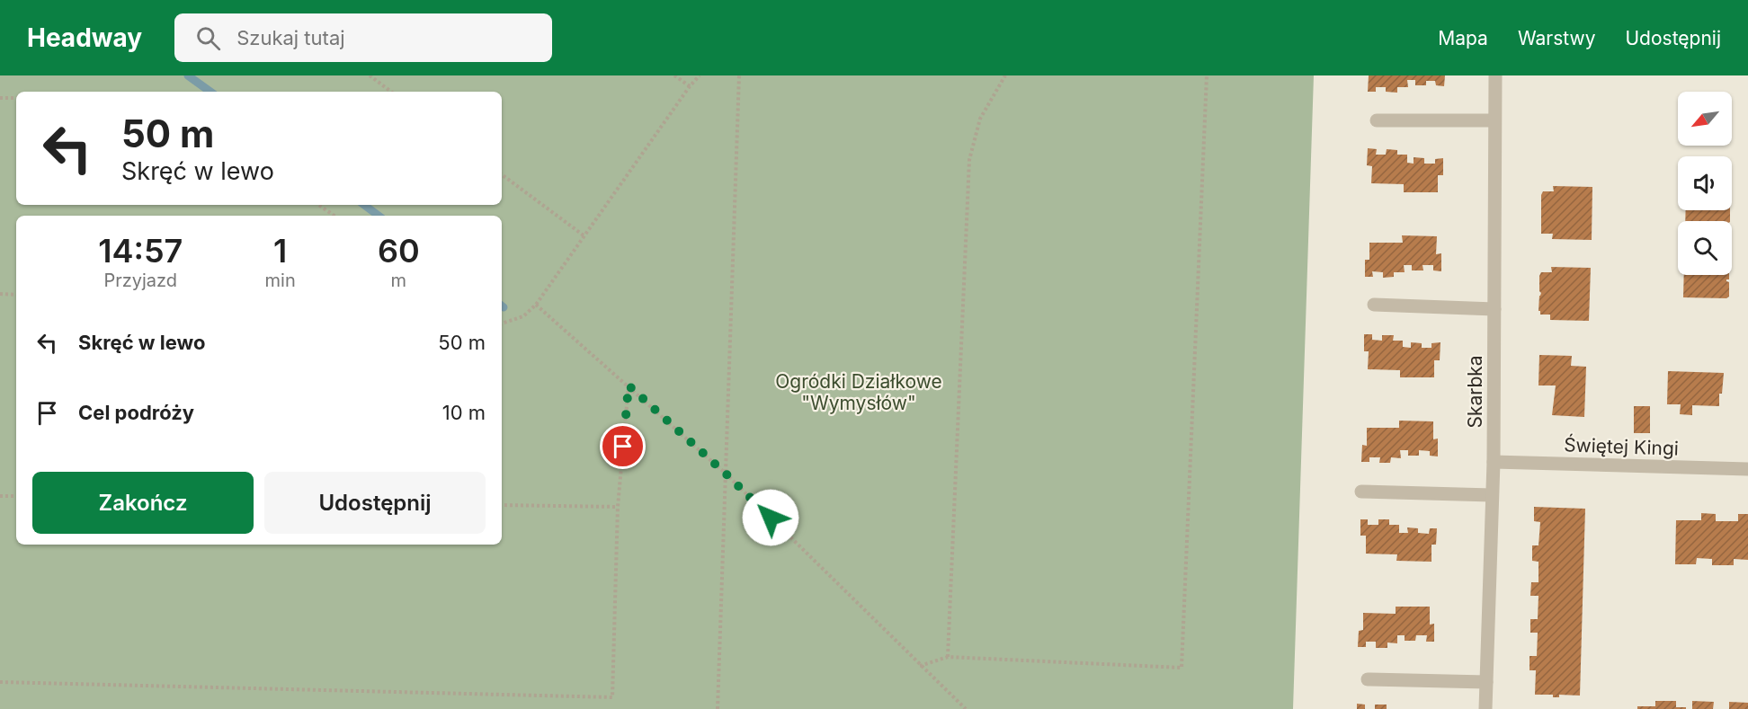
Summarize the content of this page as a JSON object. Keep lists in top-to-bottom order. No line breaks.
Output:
{"streets":{"street":["Skarbka","Świętej Kingi"]},"crossings":[["Skarbka","Świętej Kingi"]],"parks":["Ogródki Działkowe \"Wymysłów\""],"north":"bottom left","page":{"header":"Headway","search":"Szukaj tutaj","nav":["Mapa","Warstwy","Udostępnij"],"turn":["50 m","Skręć w lewo"],"eta":["14:57","Przyjazd","1","min","60","m"],"list":[{"name":"Skręć w lewo","value":"50 m"},{"name":"Cel podróży","value":"10 m"}],"buttons":["Zakończ","Udostępnij"]}}
